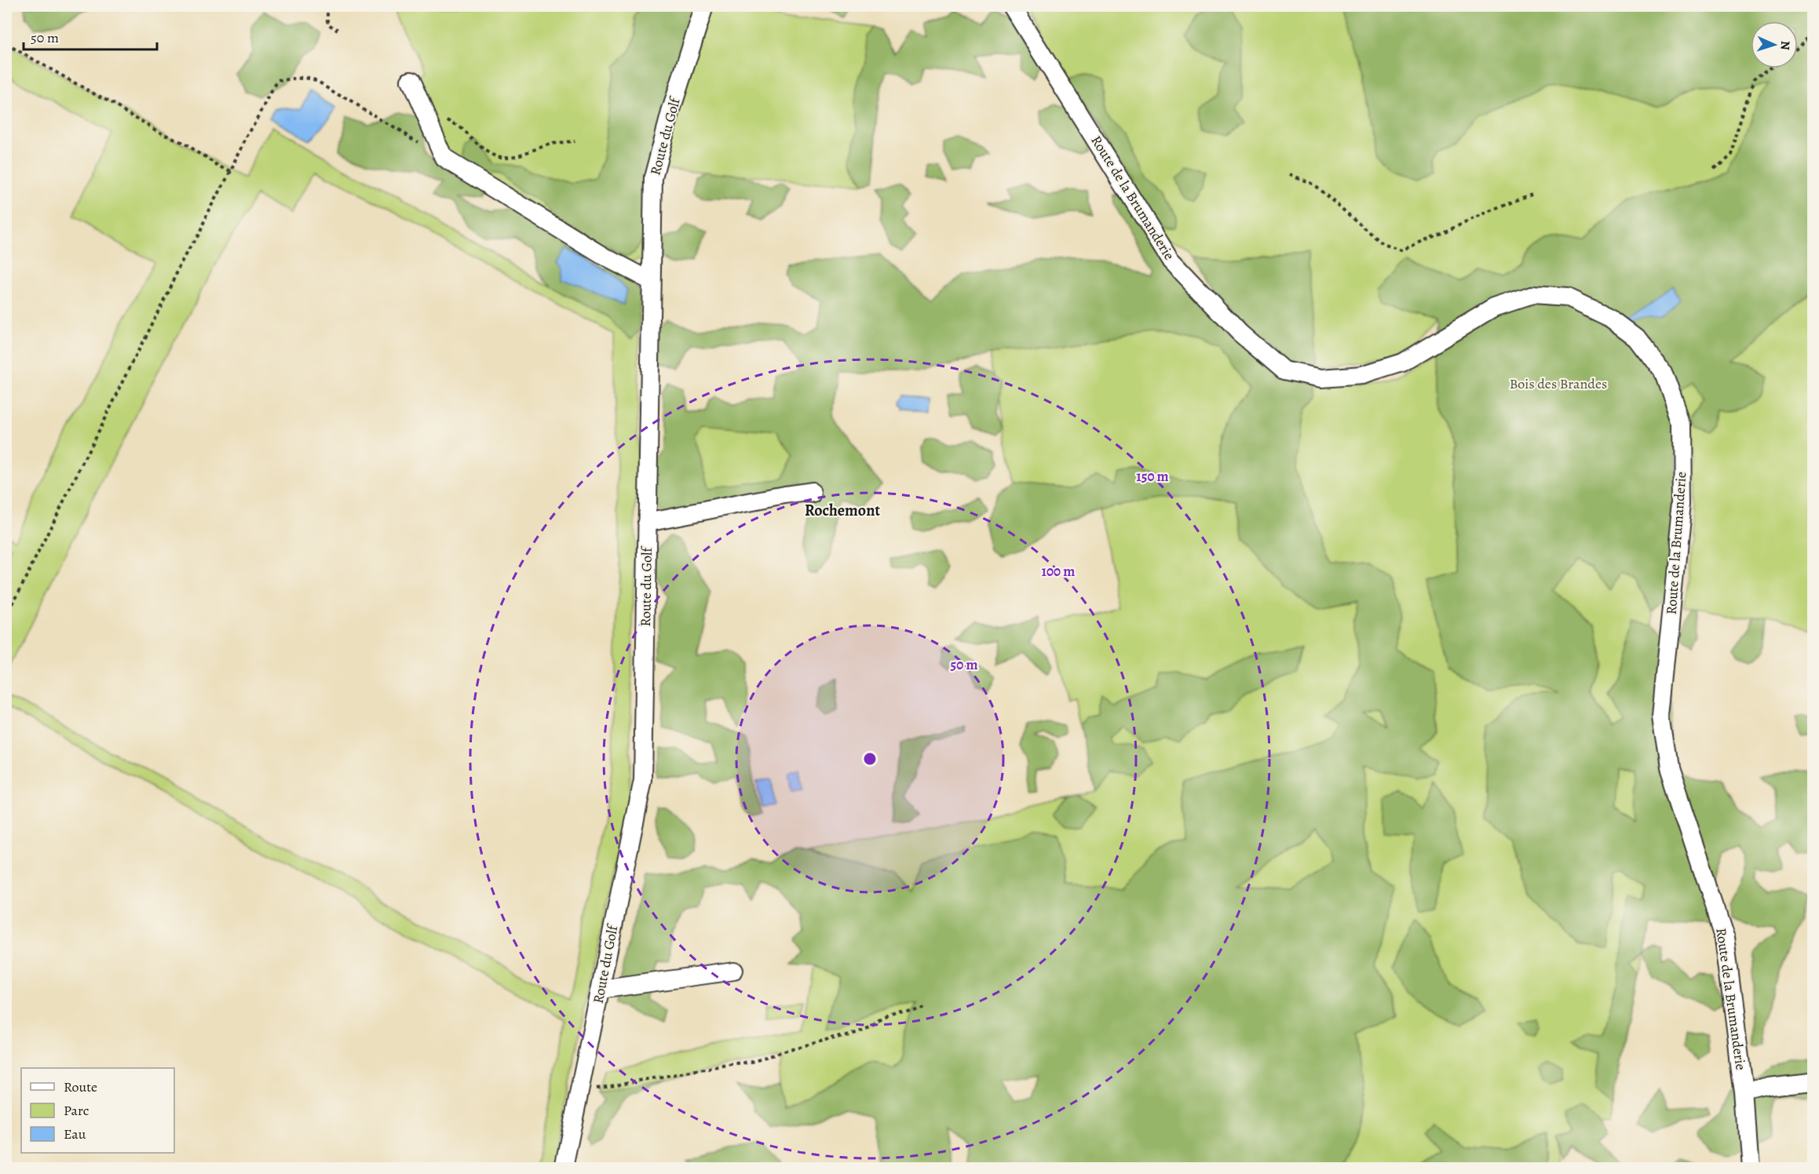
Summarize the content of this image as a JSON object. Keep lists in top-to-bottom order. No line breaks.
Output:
{"streets":{"street":["Route du Golf","Route de la Brumanderie"]},"districts":["Rochemont"],"parks":["Bois des Brandes"],"legend":["Route","Parc","Eau"],"scale_bar":"50 m","north":"right","rings":["150 m","100 m","50 m"]}
